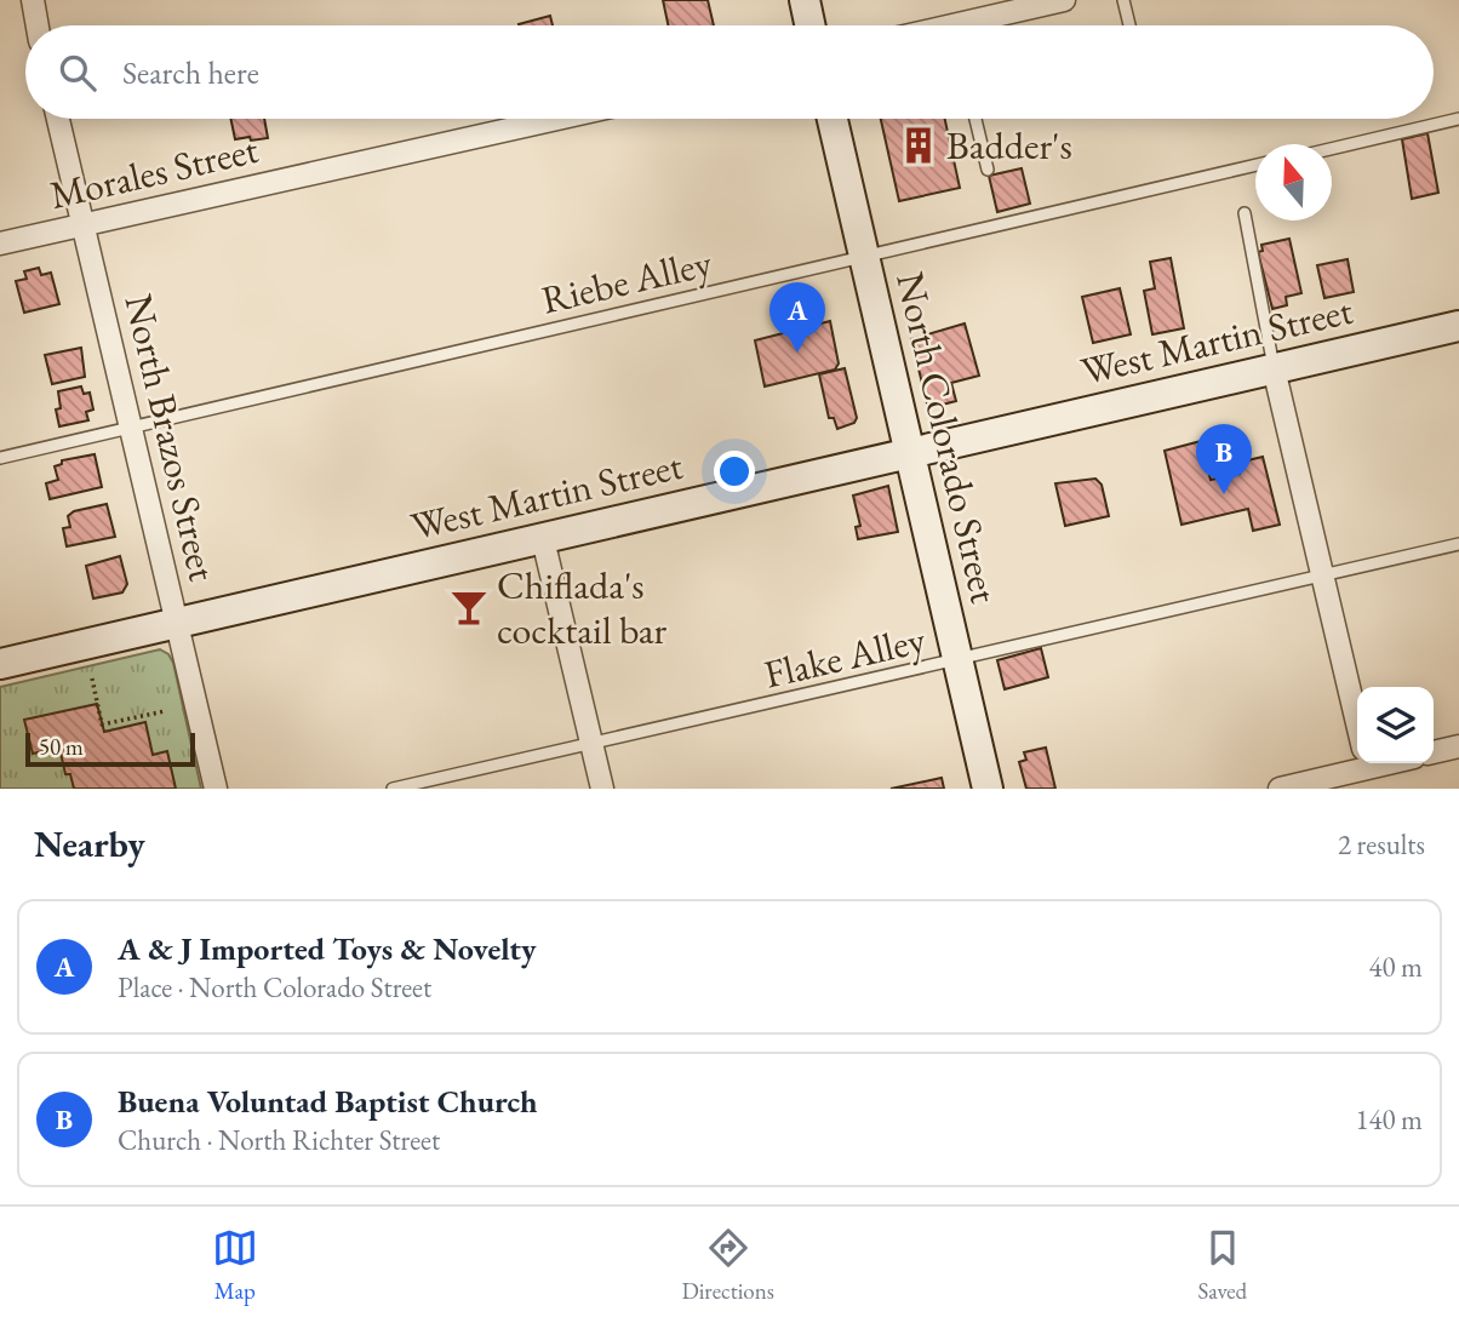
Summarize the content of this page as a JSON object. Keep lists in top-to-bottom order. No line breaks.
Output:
{"streets":{"main road":["West Martin Street","North Colorado Street"],"street":["Morales Street","North Brazos Street"],"lane":["Riebe Alley","Flake Alley"]},"crossings":[["Morales Street","North Brazos Street"],["Riebe Alley","North Brazos Street"],["Riebe Alley","North Colorado Street"],["West Martin Street","North Brazos Street"],["West Martin Street","North Colorado Street"],["North Colorado Street","Flake Alley"]],"places":{"building":["Badder's"],"bar":["Chiflada's cocktail bar"]},"scale_bar":"50 m","north":"top","page":{"search":"Search here","pins":["A","B"],"scale":"50 m","heading":["Nearby","2 results"],"list":[{"mark":"A","name":"A & J Imported Toys & Novelty","note":"Place · North Colorado Street","value":"40 m"},{"mark":"B","name":"Buena Voluntad Baptist Church","note":"Church · North Richter Street","value":"140 m"}],"nav":["Map","Directions","Saved"]}}
